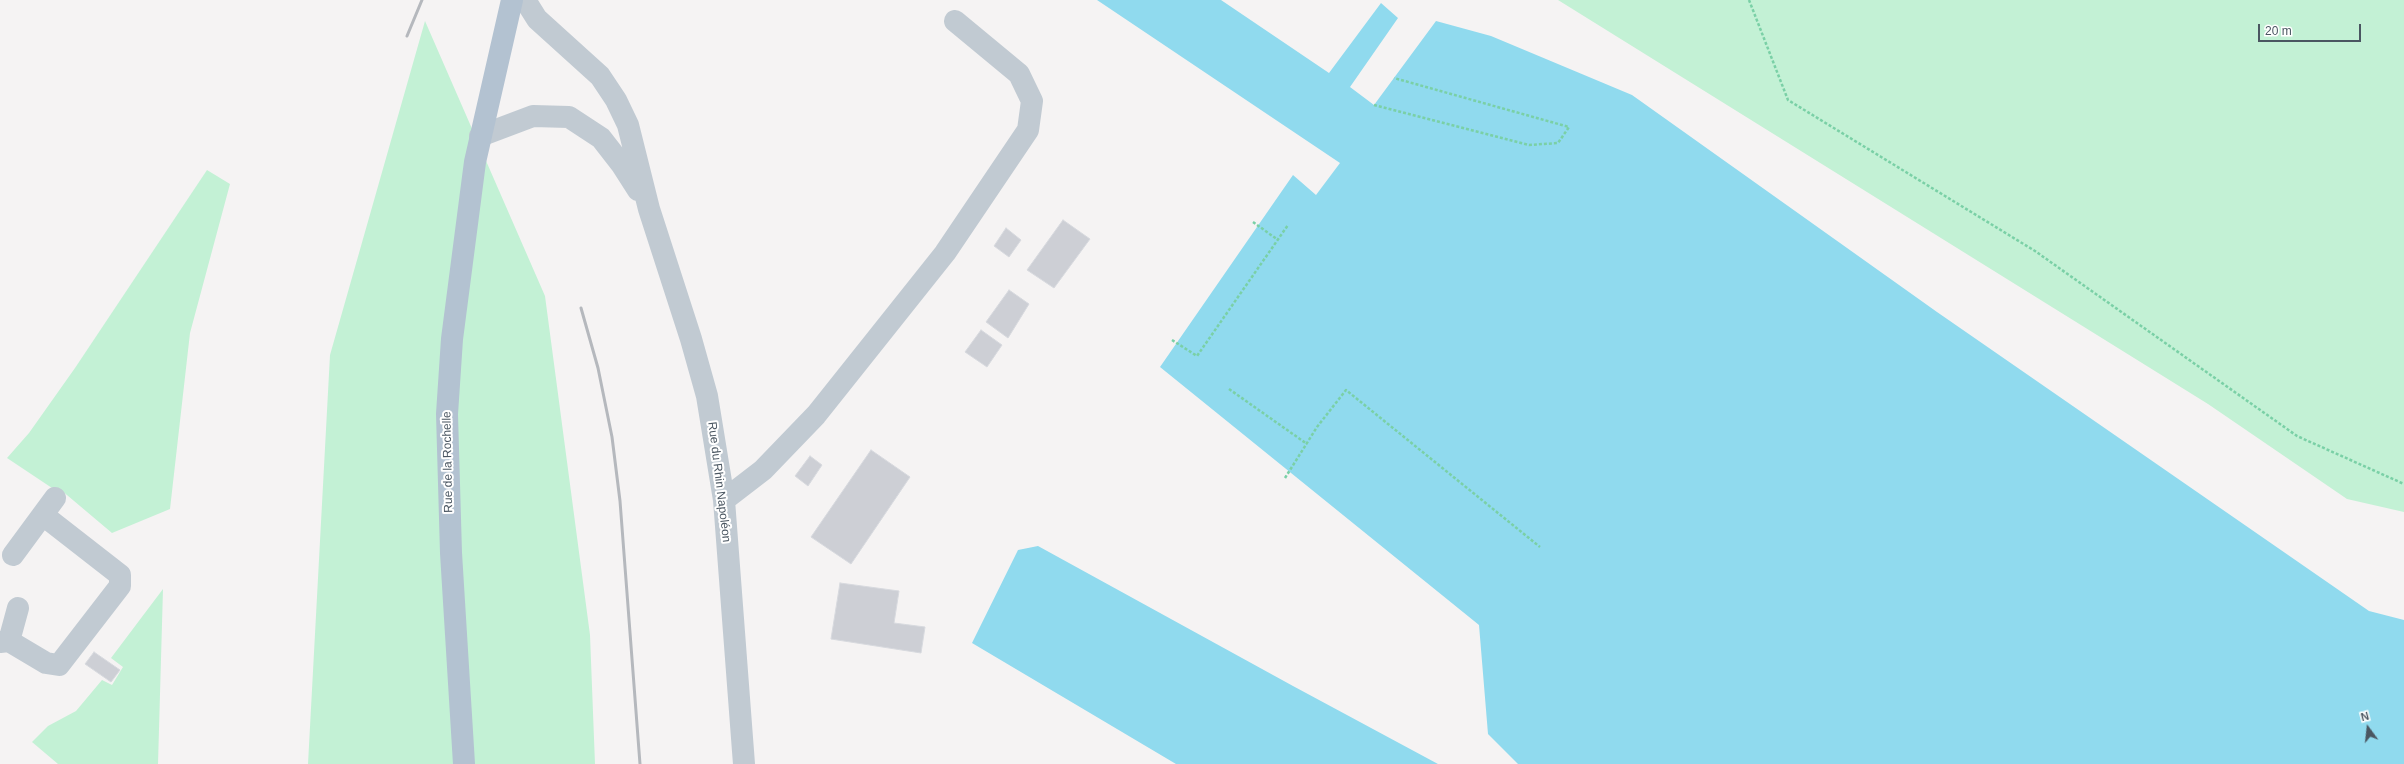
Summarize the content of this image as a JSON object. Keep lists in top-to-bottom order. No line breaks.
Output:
{"streets":{"main road":["Rue de la Rochelle"],"street":["Rue du Rhin Napoléon"]},"crossings":[["Rue de la Rochelle","Rue du Rhin Napoléon"]],"scale_bar":"20 m","north":"top"}
